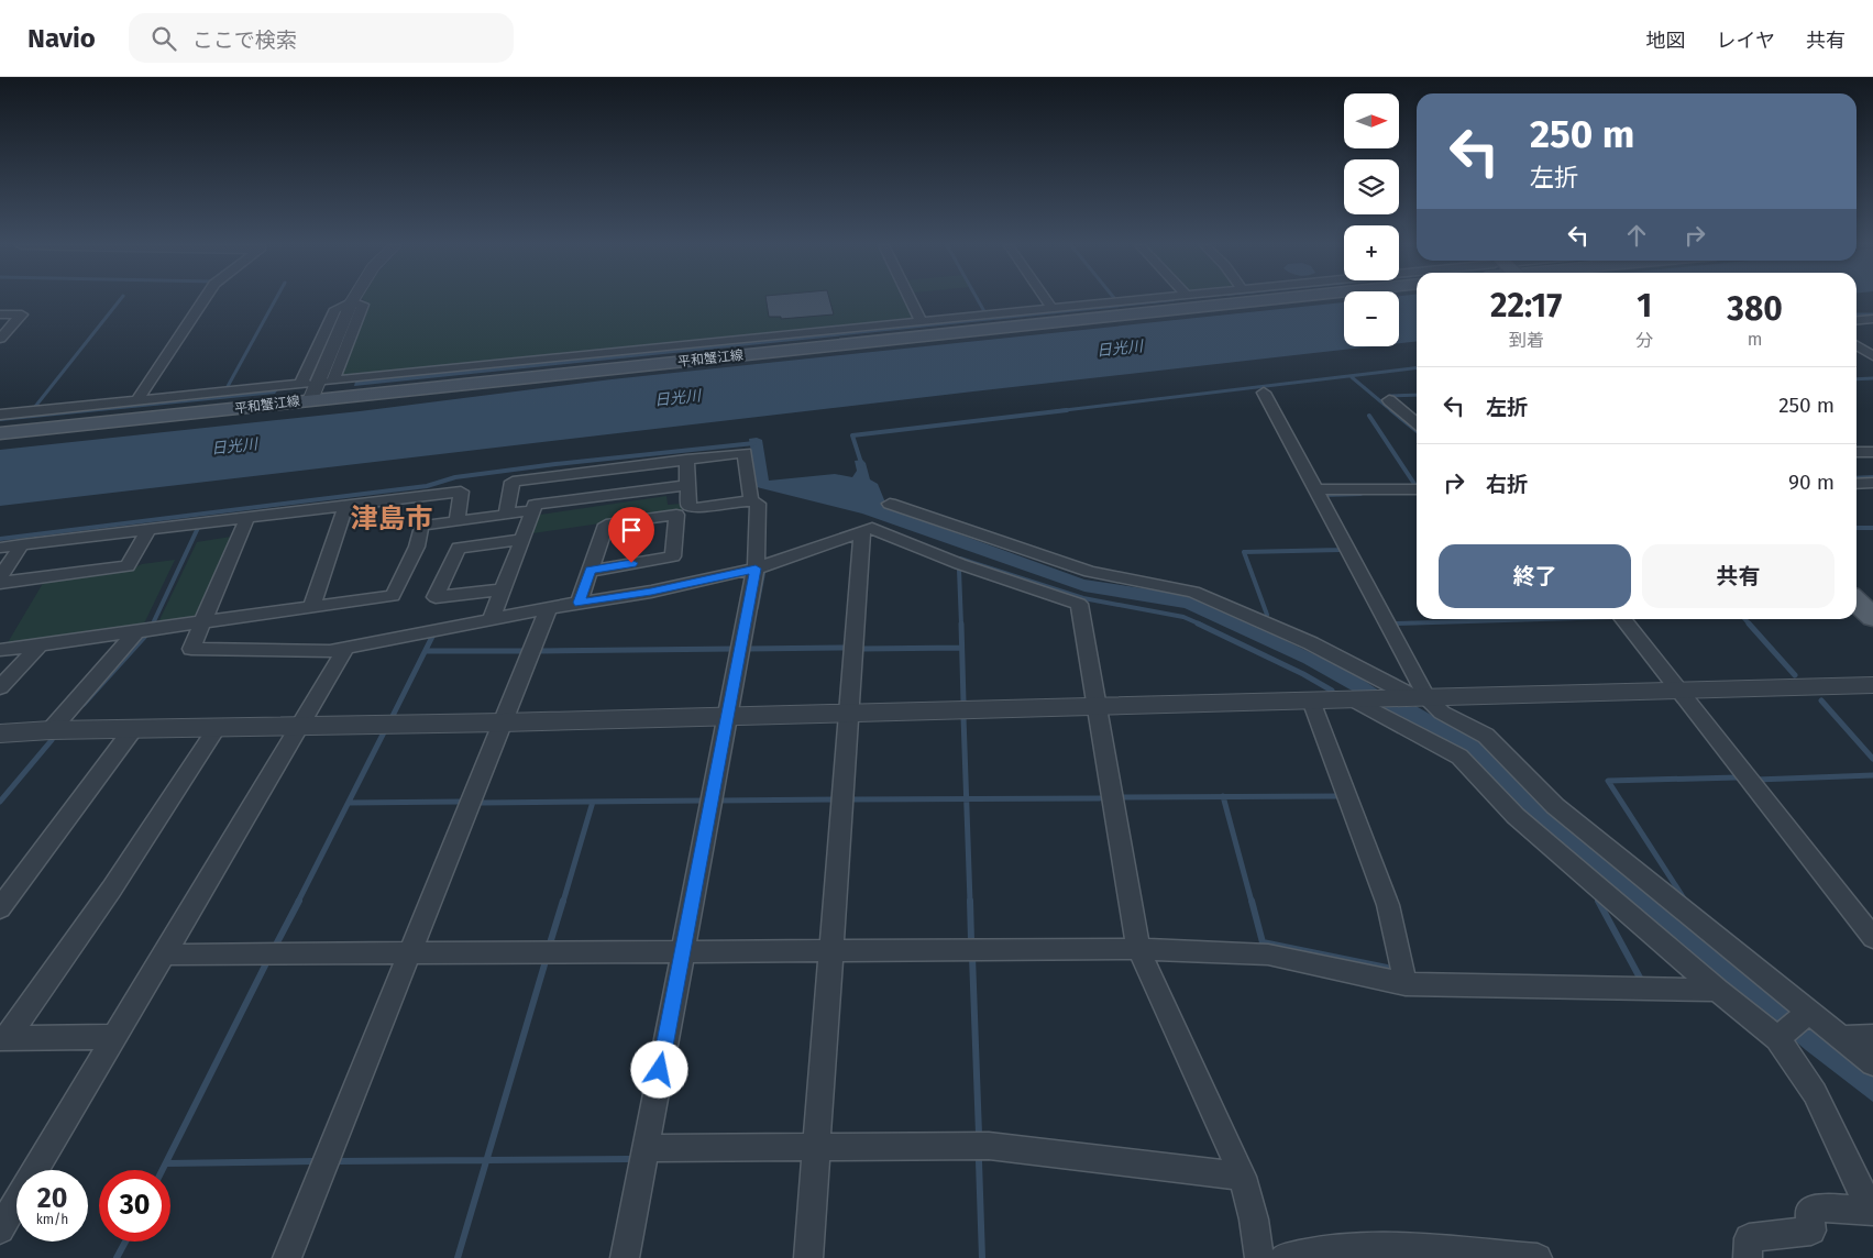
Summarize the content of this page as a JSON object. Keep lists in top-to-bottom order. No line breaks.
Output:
{"streets":{"main road":["平和蟹江線"]},"districts":["津島市"],"water":["日光川"],"north":"right","page":{"header":"Navio","search":"ここで検索","nav":["地図","レイヤ","共有"],"map_buttons":["+","−"],"turn":["250 m","左折"],"eta":["22:17","到着","1","分","380","m"],"list":[{"name":"左折","value":"250 m"},{"name":"右折","value":"90 m"}],"buttons":["終了","共有"],"speed":"20 km/h","limit":"30"}}
